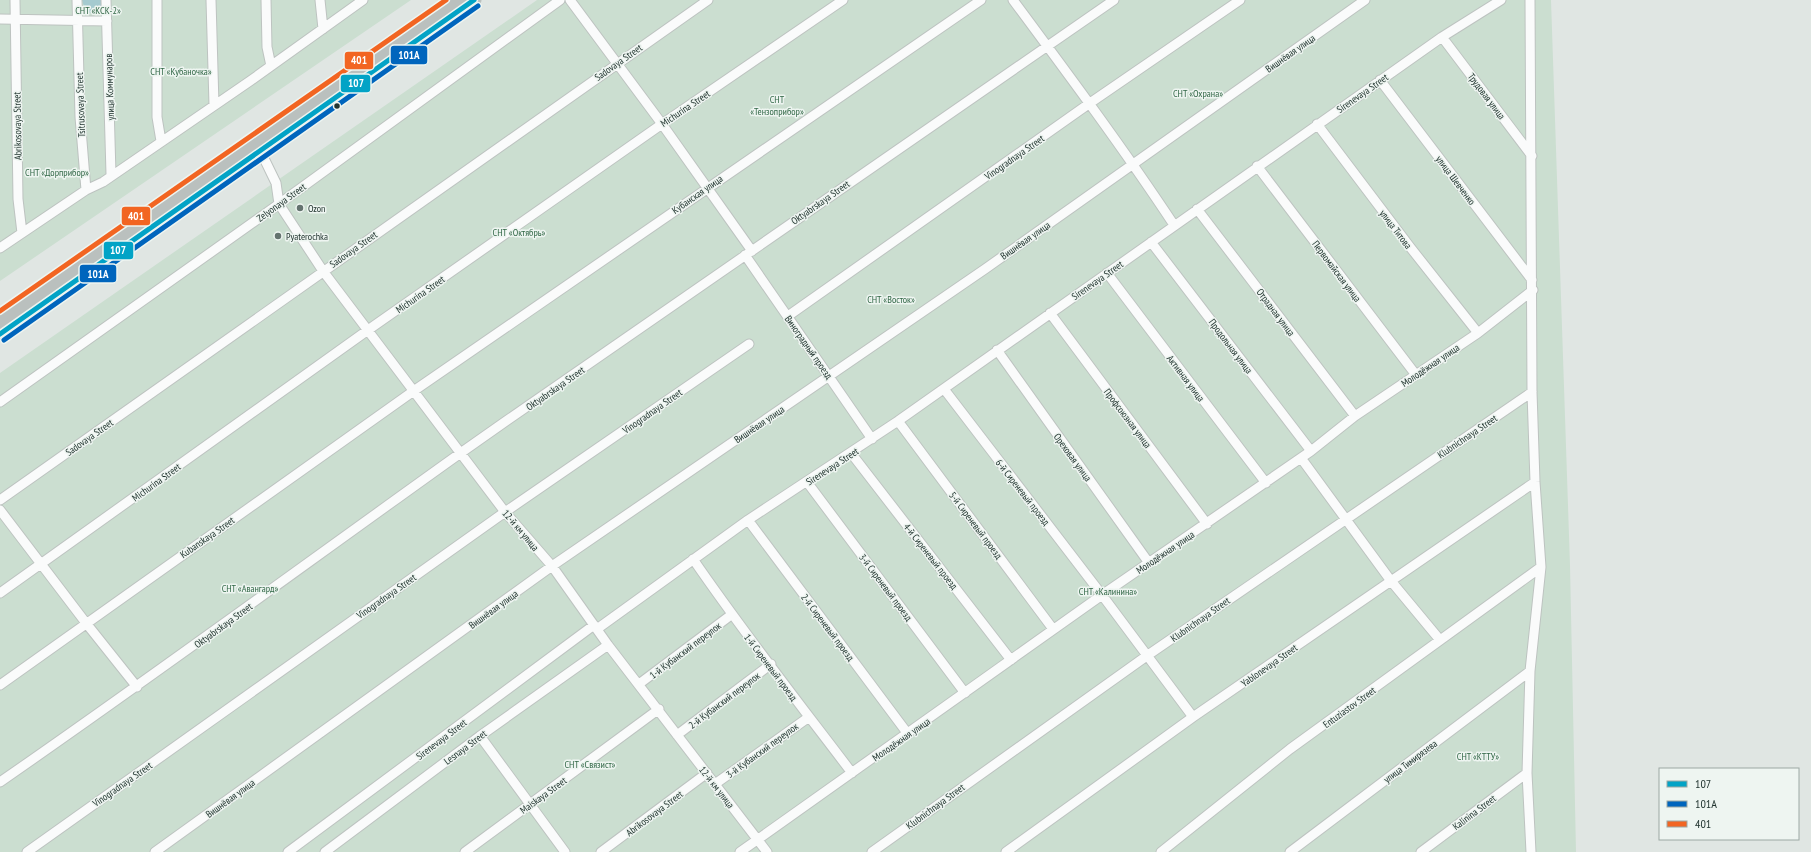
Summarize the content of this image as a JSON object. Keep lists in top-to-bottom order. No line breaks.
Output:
{"streets":{"street":["Вишнёвая улица","Sadovaya Street","улица Коммунаров","Sirenevaya Street","Трудовая улица","Tsitrusovaya Street","Michurina Street","Abrikosovaya Street","Vinogradnaya Street","улица Шевченко","Кубанская улица","Zelyonaya Street","Oktyabrskaya Street","улица Титова","Первомайская улица","Отрадная улица","Продольная улица","Виноградный проезд","Молодёжная улица","Активная улица","Профсоюзная улица","Klubnichnaya Street","Ореховая улица","6-й Сиреневый проезд","5-й Сиреневый проезд","12-й км улица","Kubanskaya Street","4-й Сиреневый проезд","3-й Сиреневый проезд","2-й Сиреневый проезд","1-й Кубанский переулок","Yablonevaya Street","1-й Сиреневый проезд","2-й Кубанский переулок","Entuziastov Street","Lesnaya Street","3-й Кубанский переулок","улица Тимирязева","Maiskaya Street","Kalinina Street"]},"crossings":[["Вишнёвая улица","Виноградный проезд"],["Вишнёвая улица","12-й км улица"],["Sadovaya Street","Виноградный проезд"],["Sadovaya Street","12-й км улица"],["Sirenevaya Street","Трудовая улица"],["Sirenevaya Street","улица Шевченко"],["Sirenevaya Street","улица Титова"],["Sirenevaya Street","Первомайская улица"],["Sirenevaya Street","Отрадная улица"],["Sirenevaya Street","Продольная улица"],["Sirenevaya Street","Виноградный проезд"],["Sirenevaya Street","Активная улица"],["Sirenevaya Street","Профсоюзная улица"],["Sirenevaya Street","Ореховая улица"],["Sirenevaya Street","6-й Сиреневый проезд"],["Sirenevaya Street","5-й Сиреневый проезд"],["Sirenevaya Street","12-й км улица"],["Sirenevaya Street","4-й Сиреневый проезд"],["Sirenevaya Street","3-й Сиреневый проезд"],["Sirenevaya Street","2-й Сиреневый проезд"],["Sirenevaya Street","1-й Сиреневый проезд"],["Michurina Street","Виноградный проезд"],["Michurina Street","12-й км улица"],["Abrikosovaya Street","12-й км улица"],["Vinogradnaya Street","Виноградный проезд"],["Vinogradnaya Street","12-й км улица"],["Кубанская улица","Виноградный проезд"],["Кубанская улица","12-й км улица"],["Кубанская улица","Kubanskaya Street"],["Zelyonaya Street","12-й км улица"],["Oktyabrskaya Street","Виноградный проезд"],["Oktyabrskaya Street","12-й км улица"],["улица Титова","Молодёжная улица"],["Первомайская улица","Молодёжная улица"],["Отрадная улица","Молодёжная улица"],["Продольная улица","Молодёжная улица"],["Молодёжная улица","Активная улица"],["Молодёжная улица","Профсоюзная улица"],["Молодёжная улица","Ореховая улица"],["Молодёжная улица","6-й Сиреневый проезд"],["Молодёжная улица","5-й Сиреневый проезд"],["Молодёжная улица","12-й км улица"],["Молодёжная улица","4-й Сиреневый проезд"],["Молодёжная улица","3-й Сиреневый проезд"],["Молодёжная улица","2-й Сиреневый проезд"],["Молодёжная улица","1-й Сиреневый проезд"],["Klubnichnaya Street","6-й Сиреневый проезд"],["6-й Сиреневый проезд","Yablonevaya Street"],["12-й км улица","Kubanskaya Street"],["12-й км улица","1-й Кубанский переулок"],["12-й км улица","2-й Кубанский переулок"],["12-й км улица","Lesnaya Street"],["12-й км улица","3-й Кубанский переулок"],["12-й км улица","Maiskaya Street"],["1-й Кубанский переулок","1-й Сиреневый проезд"],["1-й Сиреневый проезд","2-й Кубанский переулок"],["1-й Сиреневый проезд","3-й Кубанский переулок"]],"parks":["СНТ «КСК-2»","СНТ «Кубаночка»","СНТ «Охрана»","СНТ «Тензоприбор»","СНТ «Дорприбор»","СНТ «Октябрь»","СНТ «Восток»","СНТ «Авангард»","СНТ «Калинина»","СНТ «КТТУ»","СНТ «Связист»"],"places":["Ozon","Pyaterochka"],"lines":["transit line 107","transit line 401","transit line 101А"],"legend":["107","101А","401"]}
